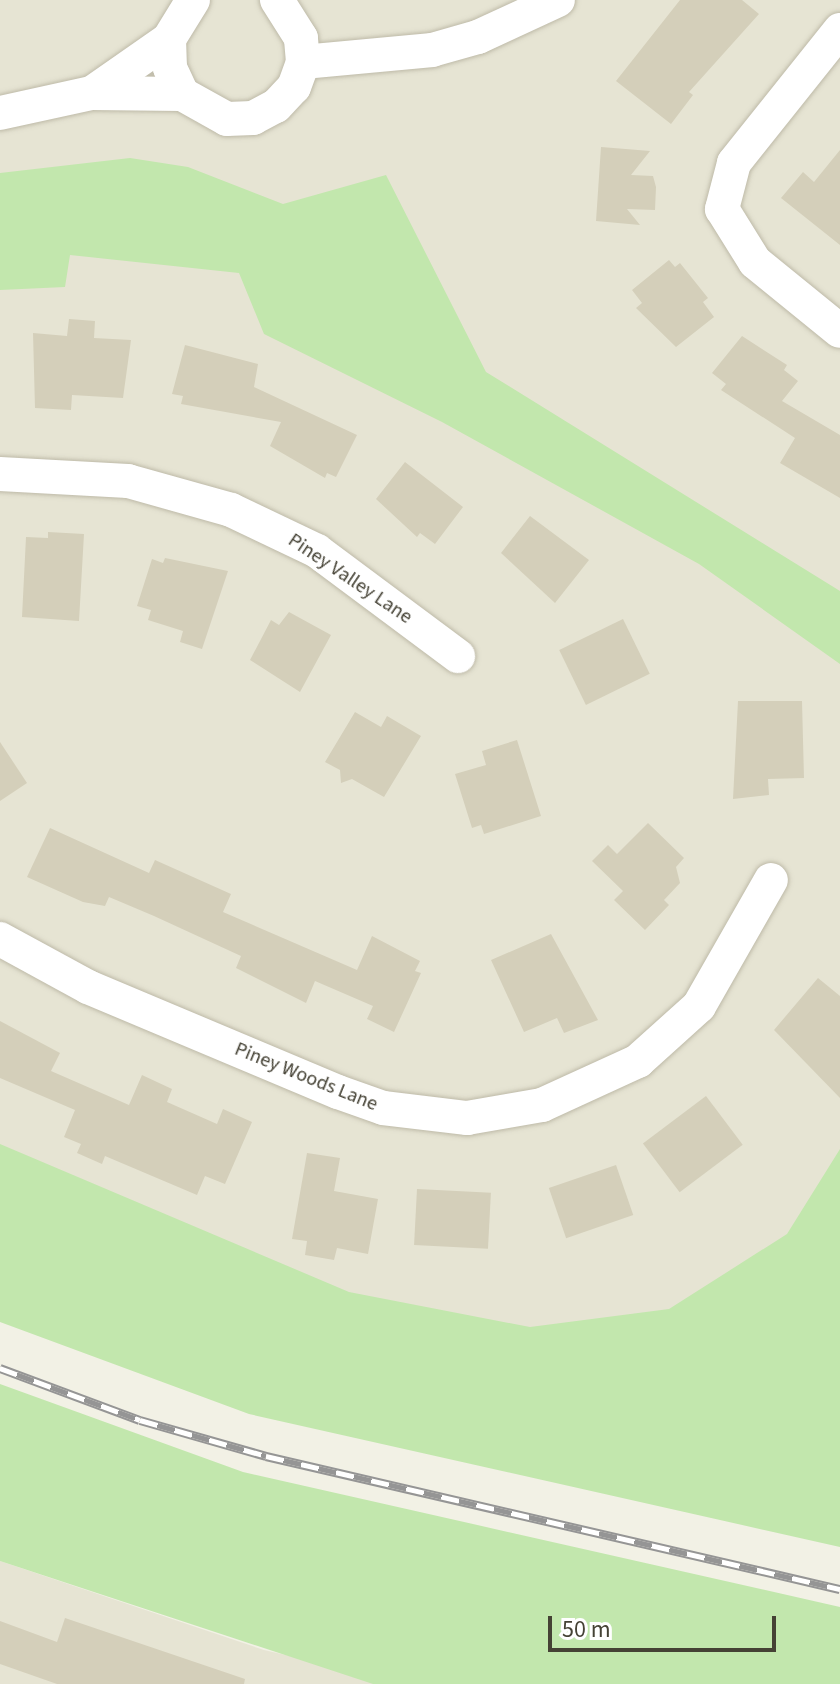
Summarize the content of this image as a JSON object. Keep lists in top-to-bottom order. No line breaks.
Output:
{"streets":{"street":["Piney Valley Lane","Piney Woods Lane"]},"scale_bar":"50 m"}
